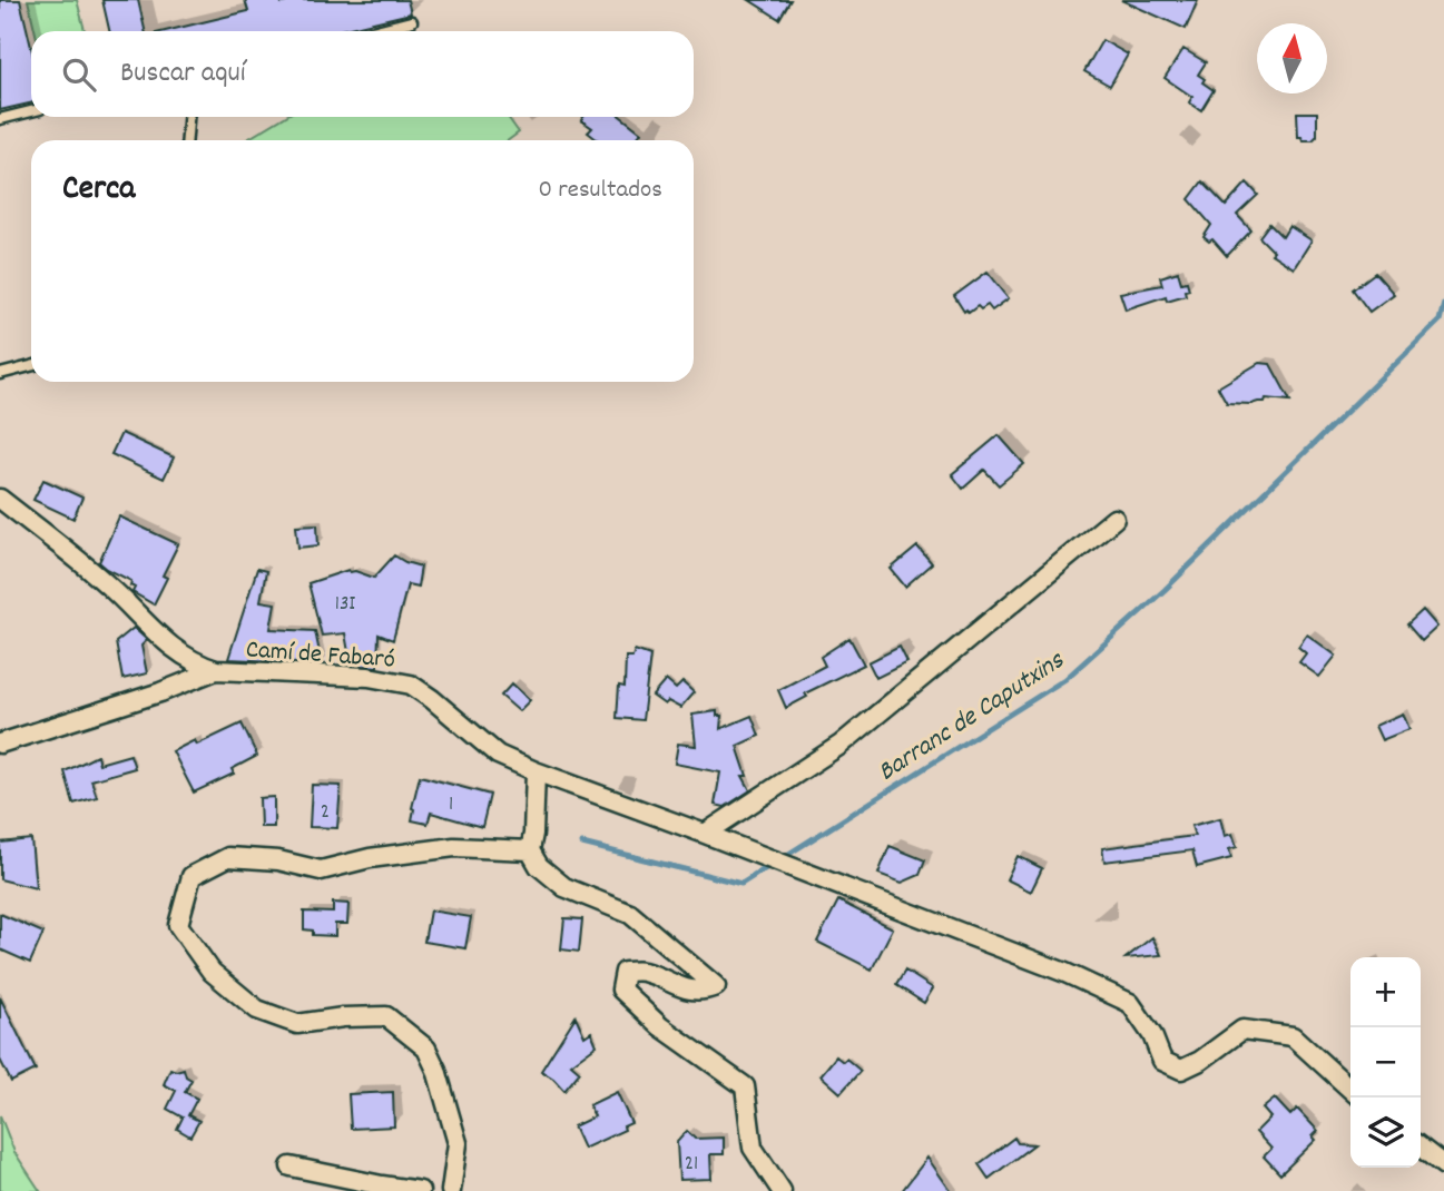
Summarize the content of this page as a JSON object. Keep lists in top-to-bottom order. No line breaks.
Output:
{"streets":{"street":["Camí de Fabaró"]},"water":["Barranc de Caputxins"],"house_numbers":["13I","1","2","21"],"north":"top","page":{"search":"Buscar aquí","heading":["Cerca","0 resultados"],"map_buttons":["+","−"]}}
